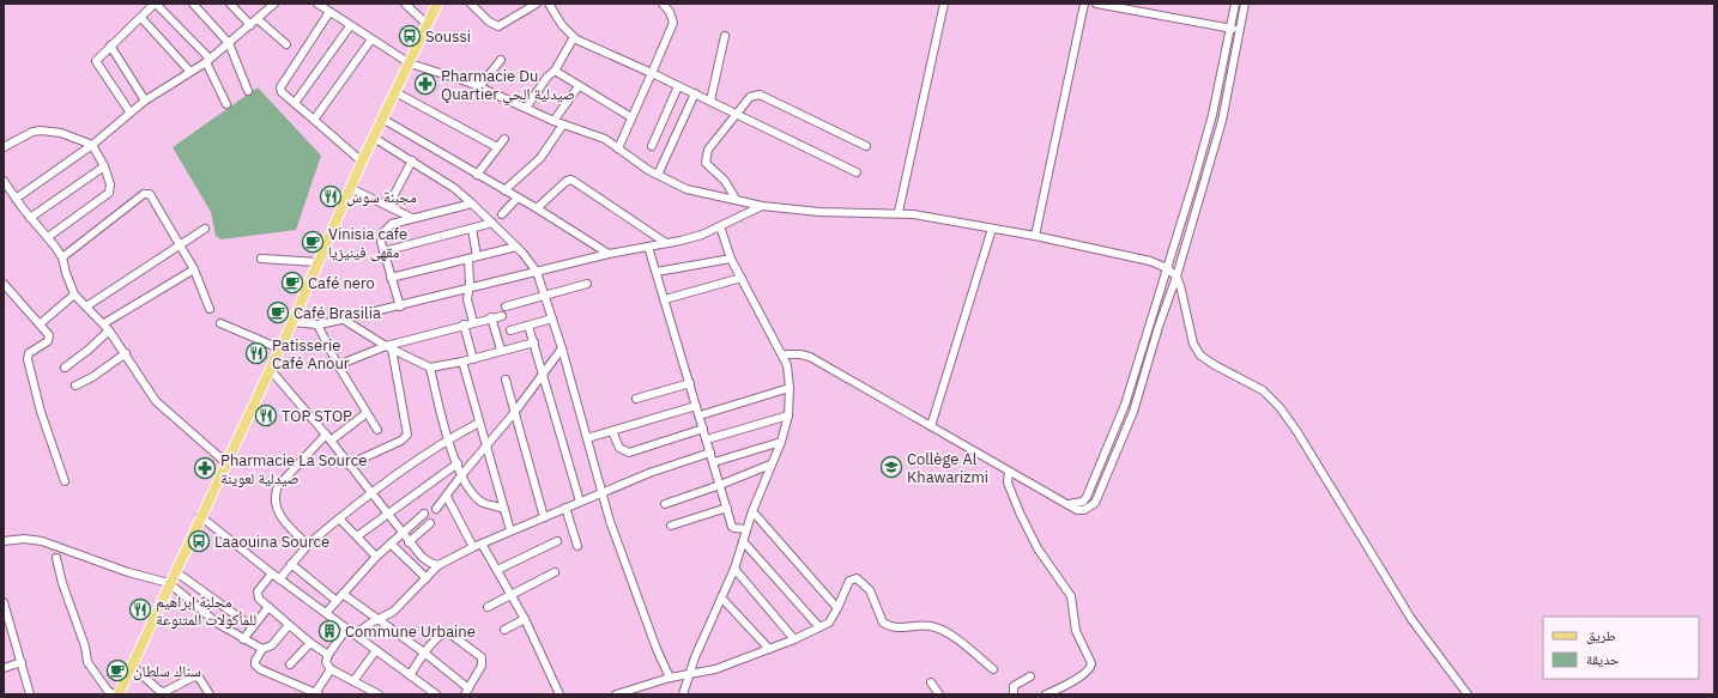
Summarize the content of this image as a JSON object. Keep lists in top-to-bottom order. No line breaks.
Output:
{"places":{"bus stop":["Soussi","Laaouina Source"],"pharmacy":["Pharmacie Du Quartier صيدلية الحي","Pharmacie La Source صيدلية لعوينة"],"restaurant":["مجبنة سوس","Patisserie Café Anour","TOP STOP","محلبة إبراهيم للمأكولات المتنوعة"],"cafe":["Vinisia cafe مقهى فينيزيا","Café nero","Café Brasilia","سناك سلطان"],"school or university":["Collège Al Khawarizmi"],"building":["Commune Urbaine"]},"legend":["طريق","حديقة"]}
